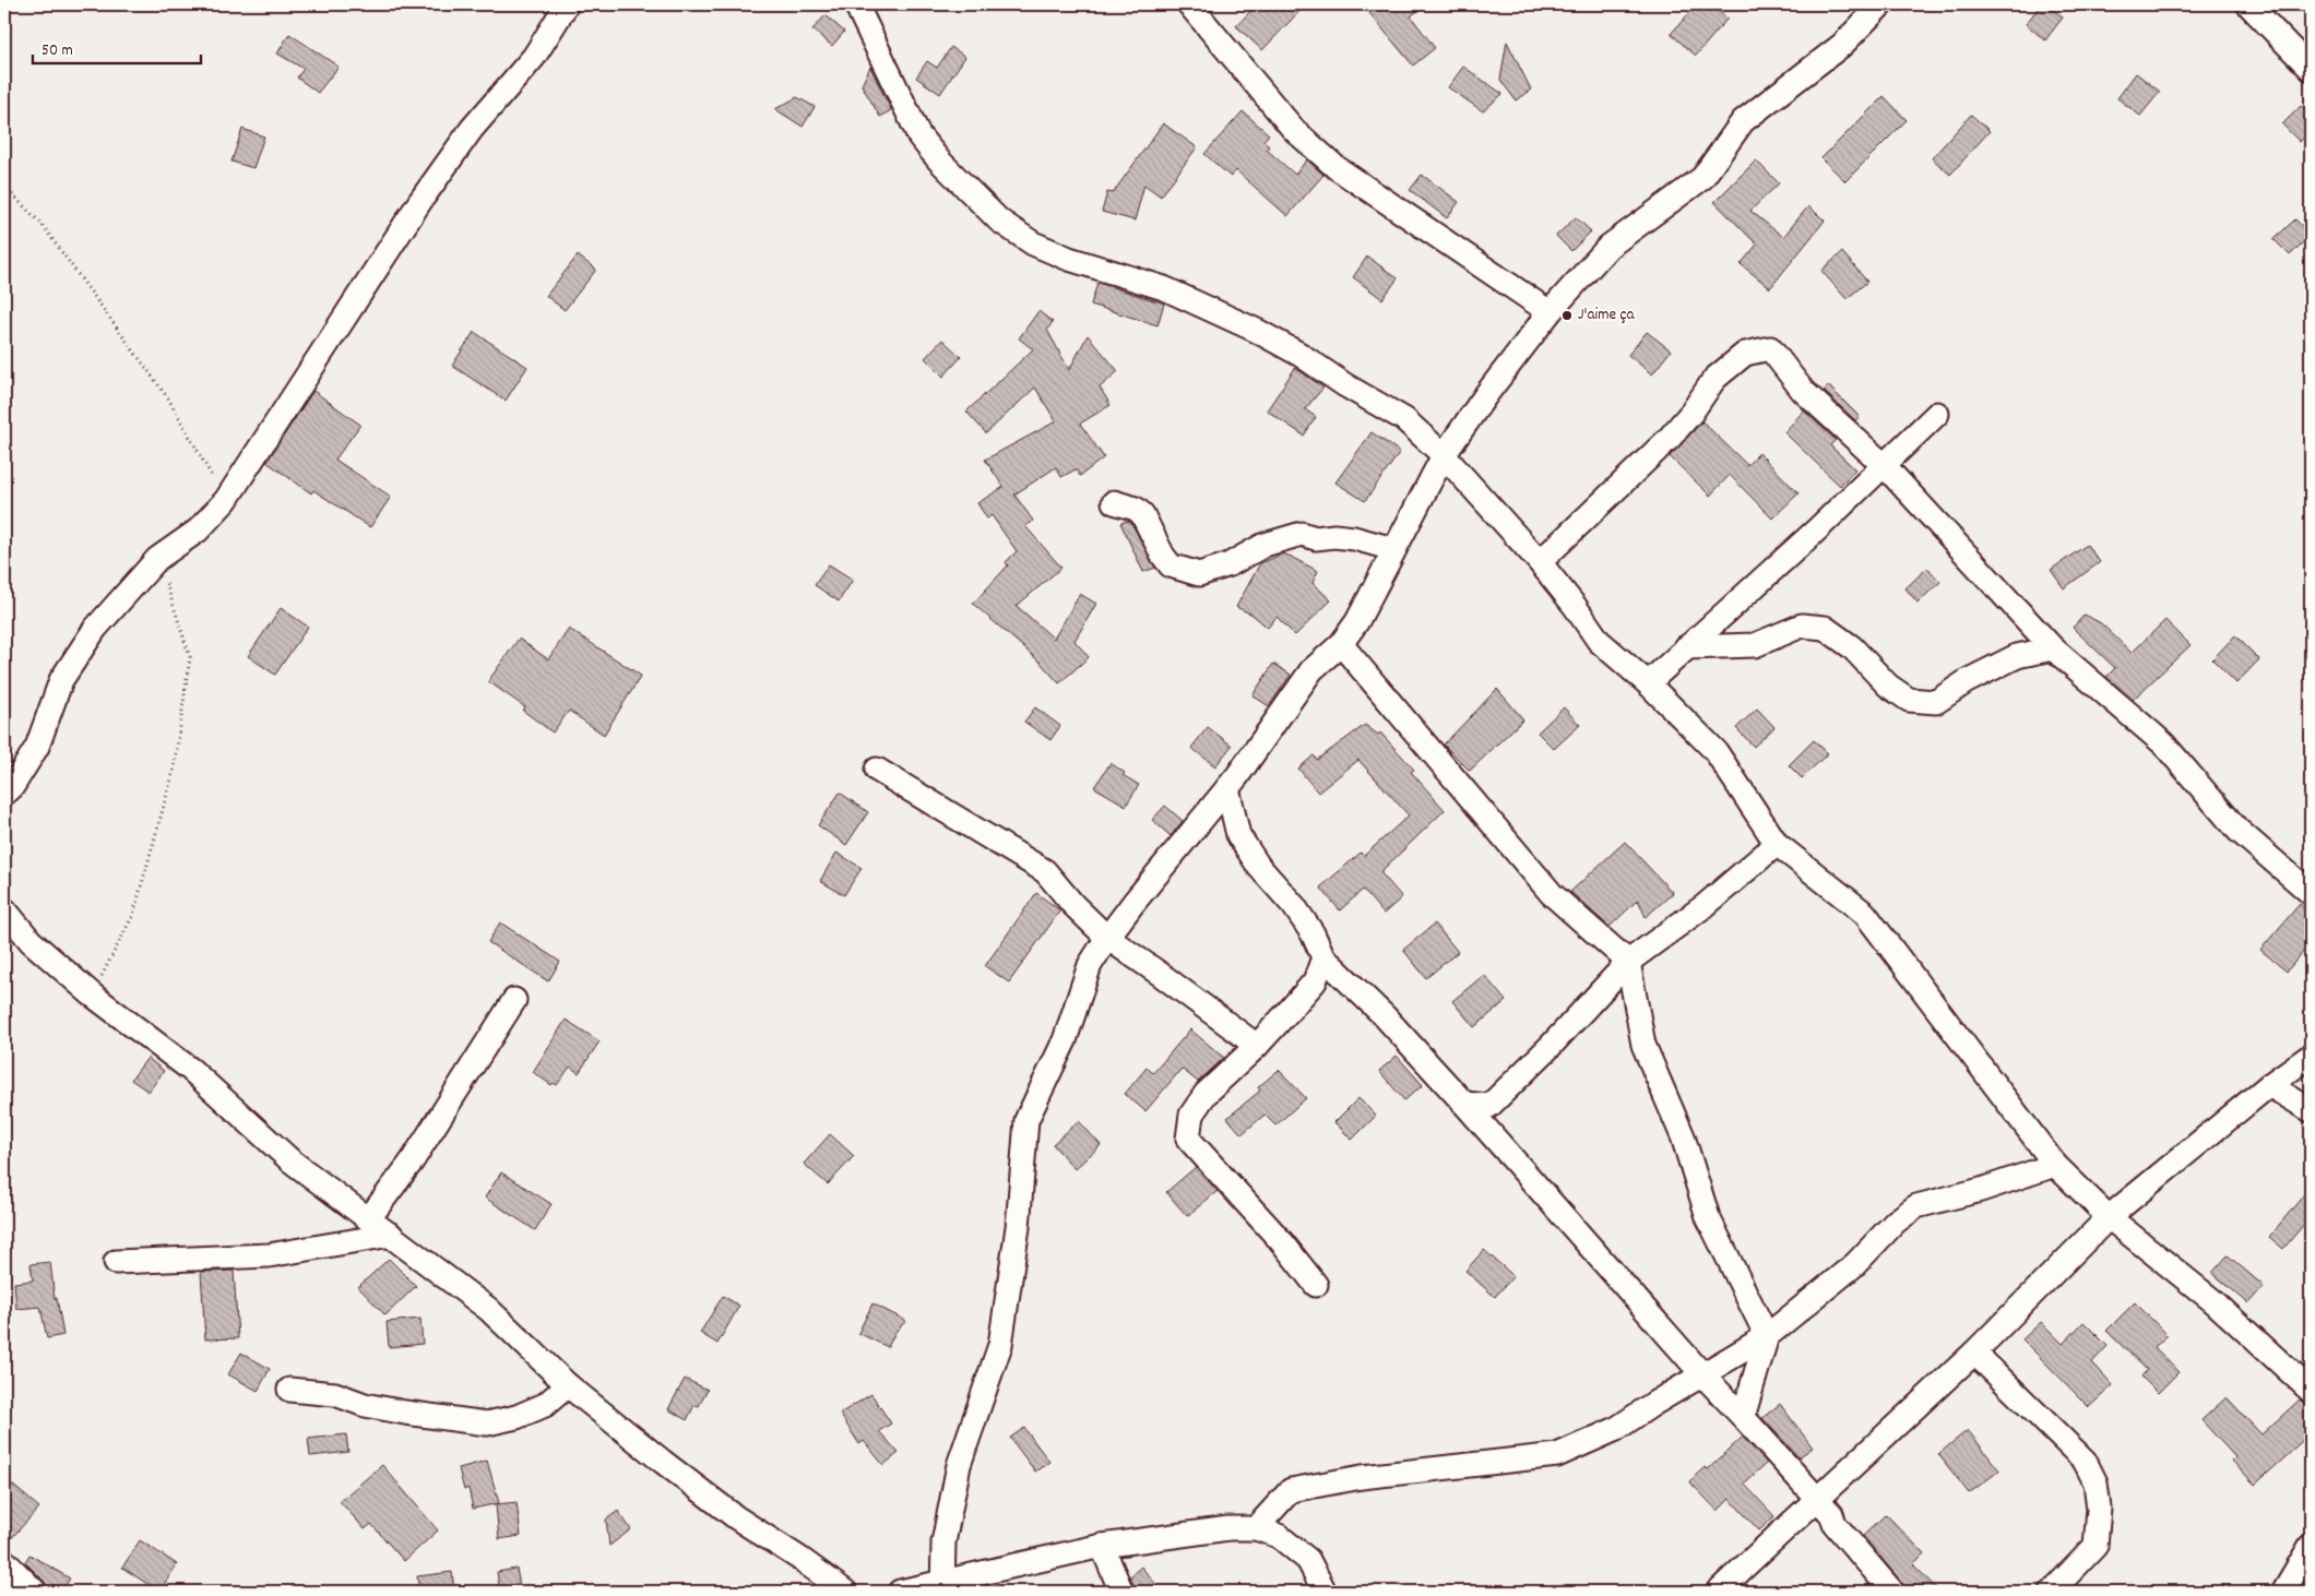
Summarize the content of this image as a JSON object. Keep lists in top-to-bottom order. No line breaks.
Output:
{"places":["J'aime ça"],"scale_bar":"50 m"}
